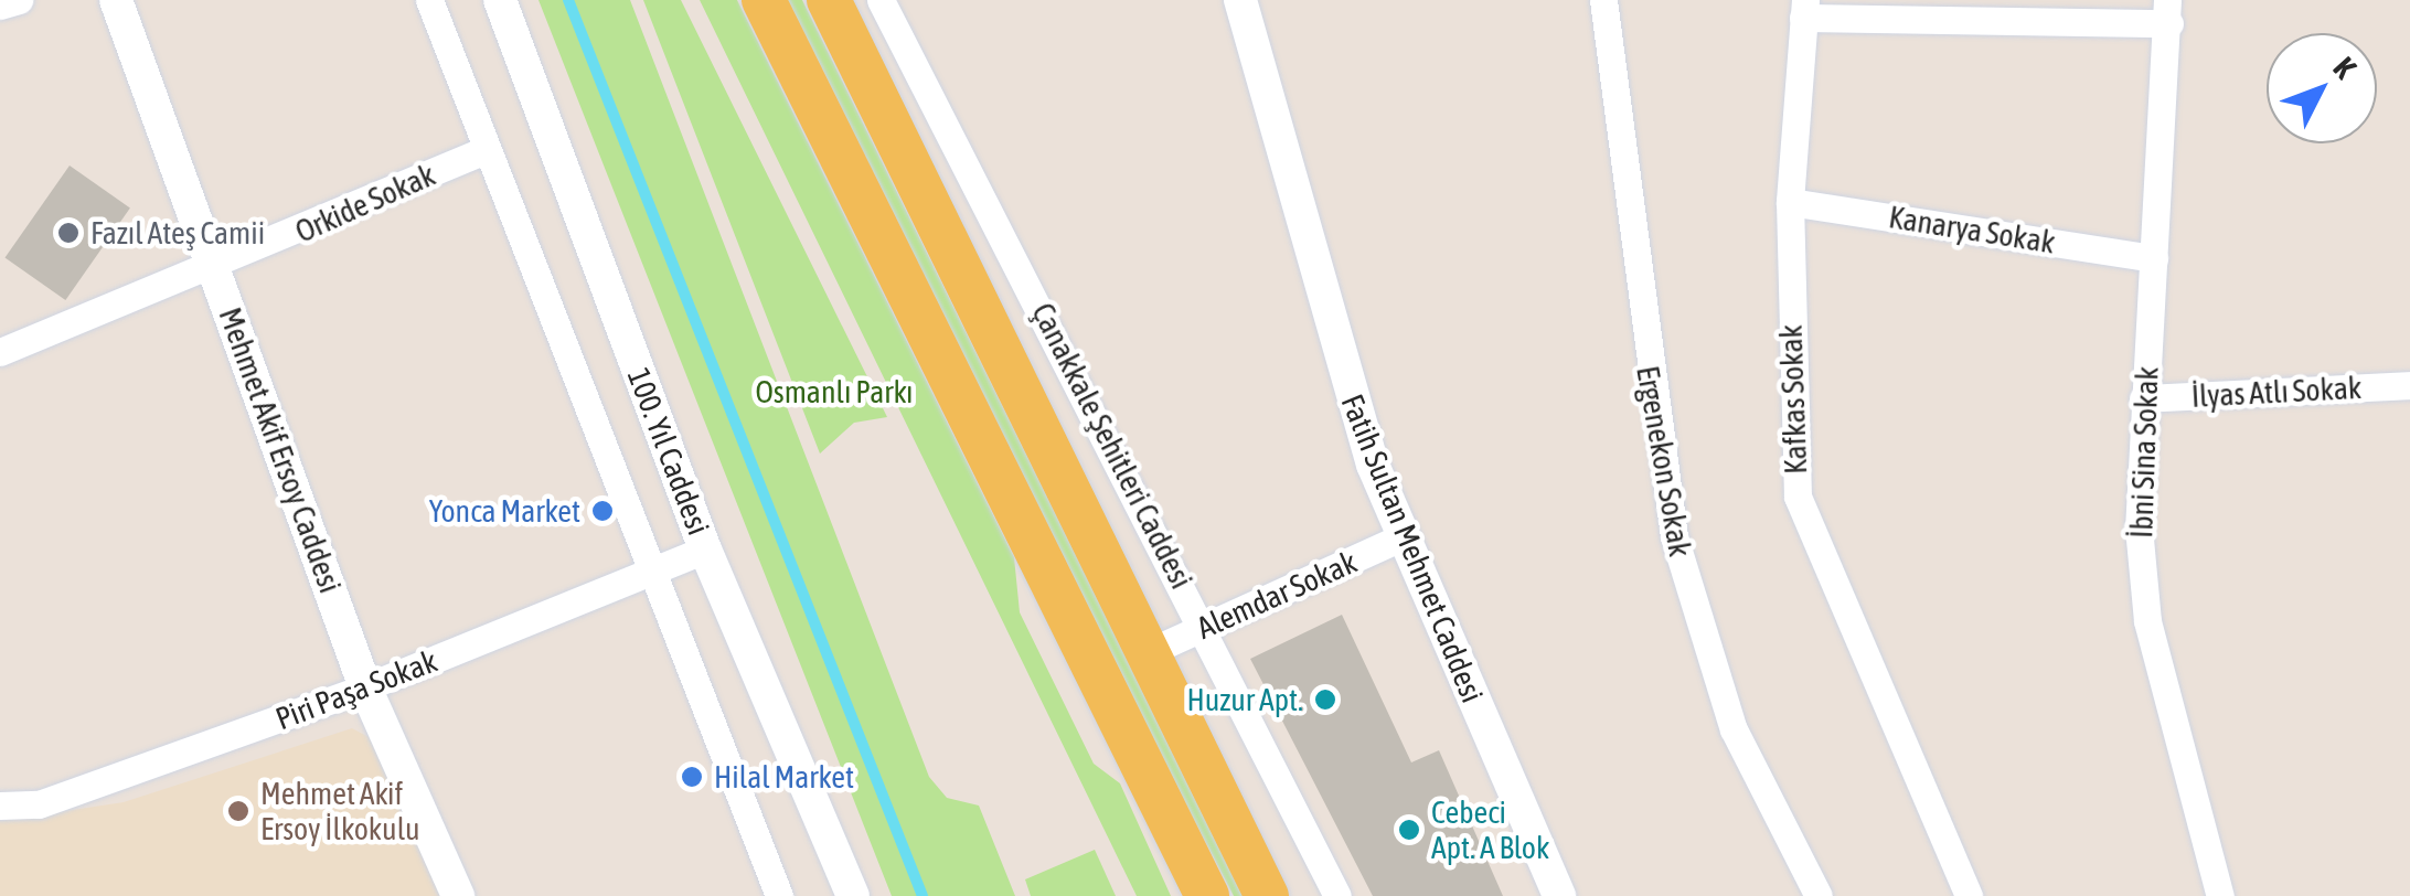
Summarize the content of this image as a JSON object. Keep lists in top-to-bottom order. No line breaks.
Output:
{"streets":{"main road":["Çanakkale Şehitleri Caddesi"],"street":["Orkide Sokak","Kanarya Sokak","İlyas Atlı Sokak","Kafkas Sokak","Mehmet Akif Ersoy Caddesi","100. Yıl Caddesi","İbni Sina Sokak","Ergenekon Sokak","Fatih Sultan Mehmet Caddesi","Alemdar Sokak","Piri Paşa Sokak"]},"crossings":[["Orkide Sokak","Mehmet Akif Ersoy Caddesi"],["Kanarya Sokak","Kafkas Sokak"],["Kanarya Sokak","İbni Sina Sokak"],["İlyas Atlı Sokak","İbni Sina Sokak"],["Çanakkale Şehitleri Caddesi","Alemdar Sokak"],["Mehmet Akif Ersoy Caddesi","Piri Paşa Sokak"],["100. Yıl Caddesi","Piri Paşa Sokak"],["Fatih Sultan Mehmet Caddesi","Alemdar Sokak"]],"parks":["Osmanlı Parkı"],"places":["Fazıl Ateş Camii","Yonca Market","Huzur Apt.","Hilal Market","Mehmet Akif Ersoy İlkokulu","Cebeci Apt. A Blok"],"north":"top right"}
